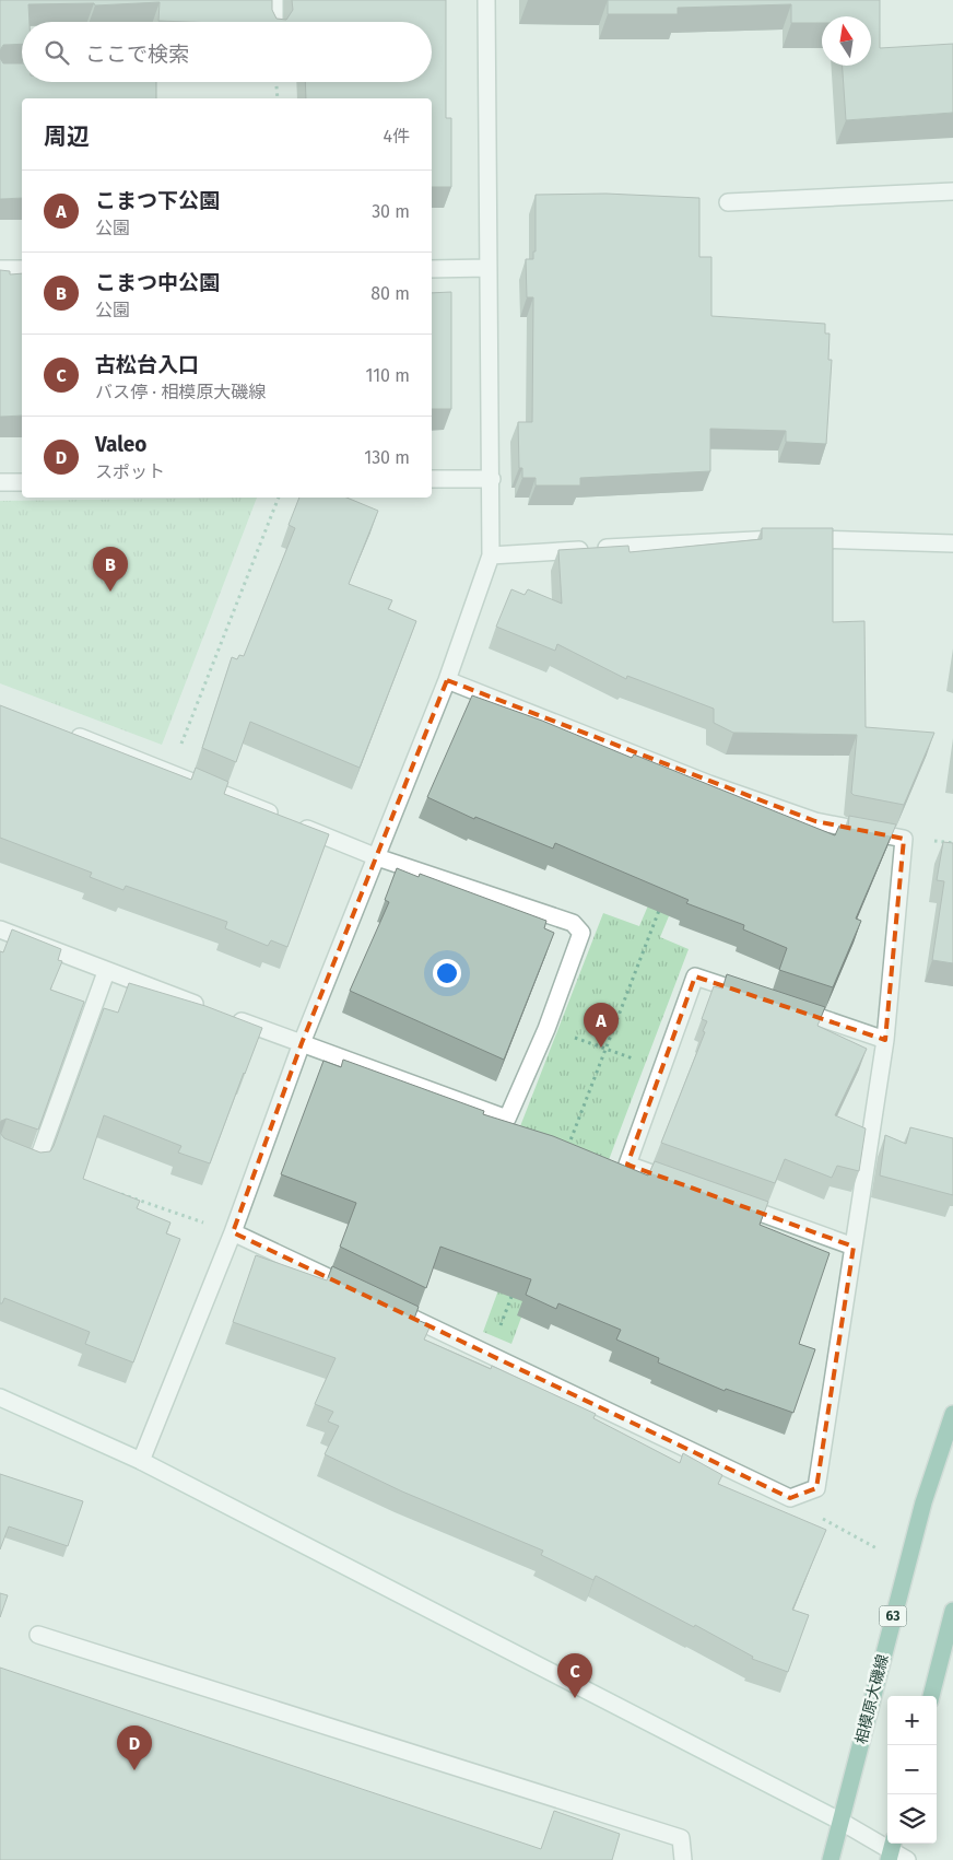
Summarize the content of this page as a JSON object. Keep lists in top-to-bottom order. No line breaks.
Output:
{"streets":{"main road":["63","相模原大磯線"]},"north":"top","page":{"search":"ここで検索","heading":["周辺","4件"],"list":[{"mark":"A","name":"こまつ下公園","note":"公園","value":"30 m"},{"mark":"B","name":"こまつ中公園","note":"公園","value":"80 m"},{"mark":"C","name":"古松台入口","note":"バス停 · 相模原大磯線","value":"110 m"},{"mark":"D","name":"Valeo","note":"スポット","value":"130 m"}],"pins":["B","A","C","D"],"map_buttons":["+","−"]}}
